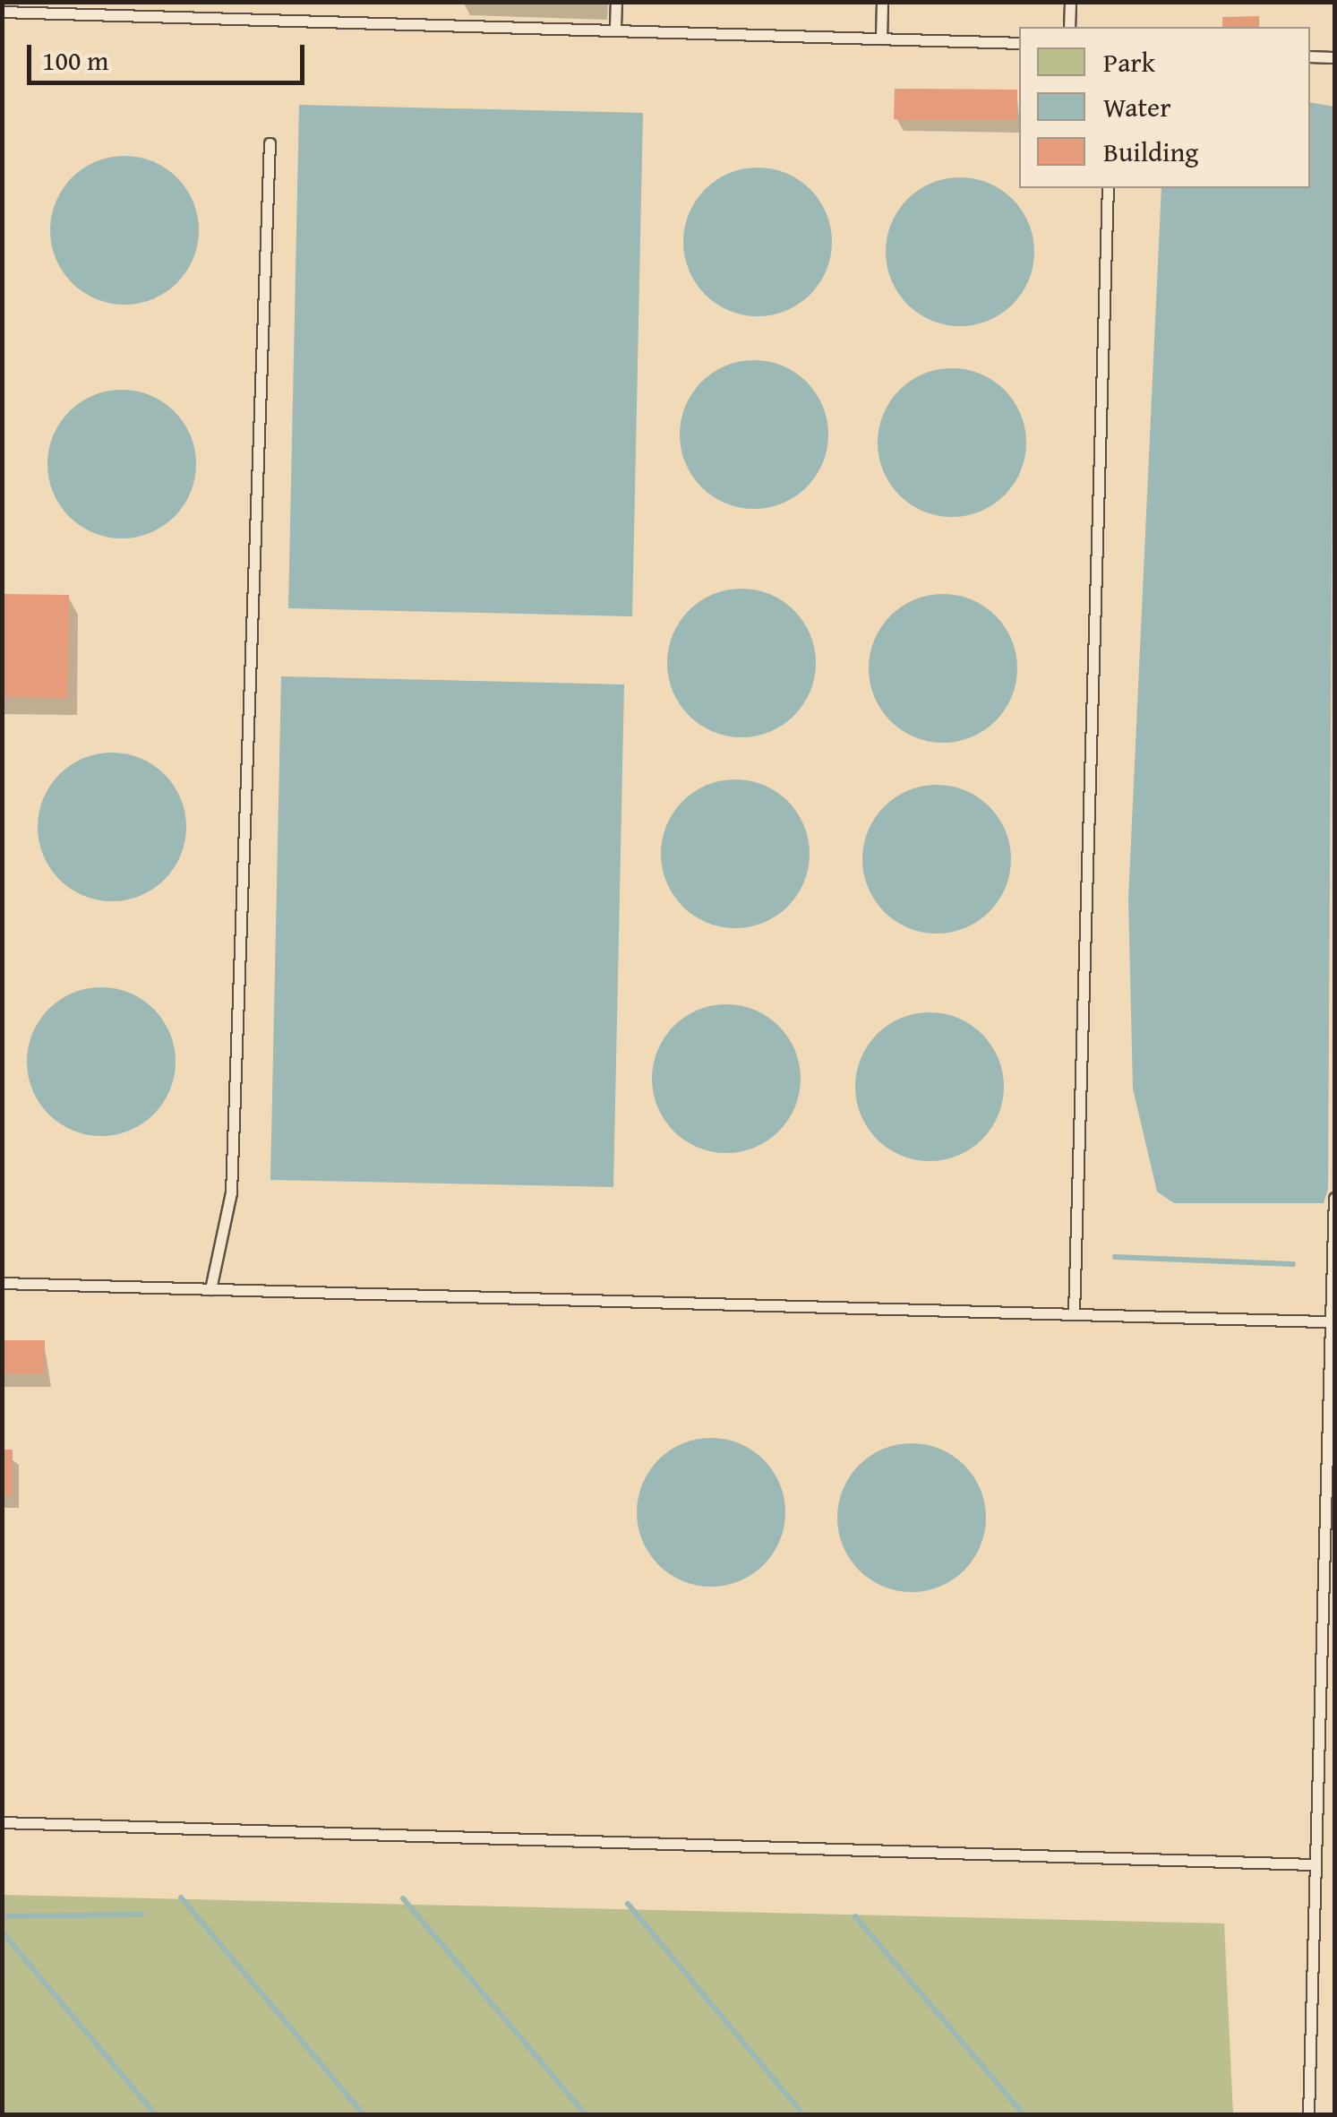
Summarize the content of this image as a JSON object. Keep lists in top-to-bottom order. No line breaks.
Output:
{"legend":["Park","Water","Building"],"scale_bar":"100 m"}
